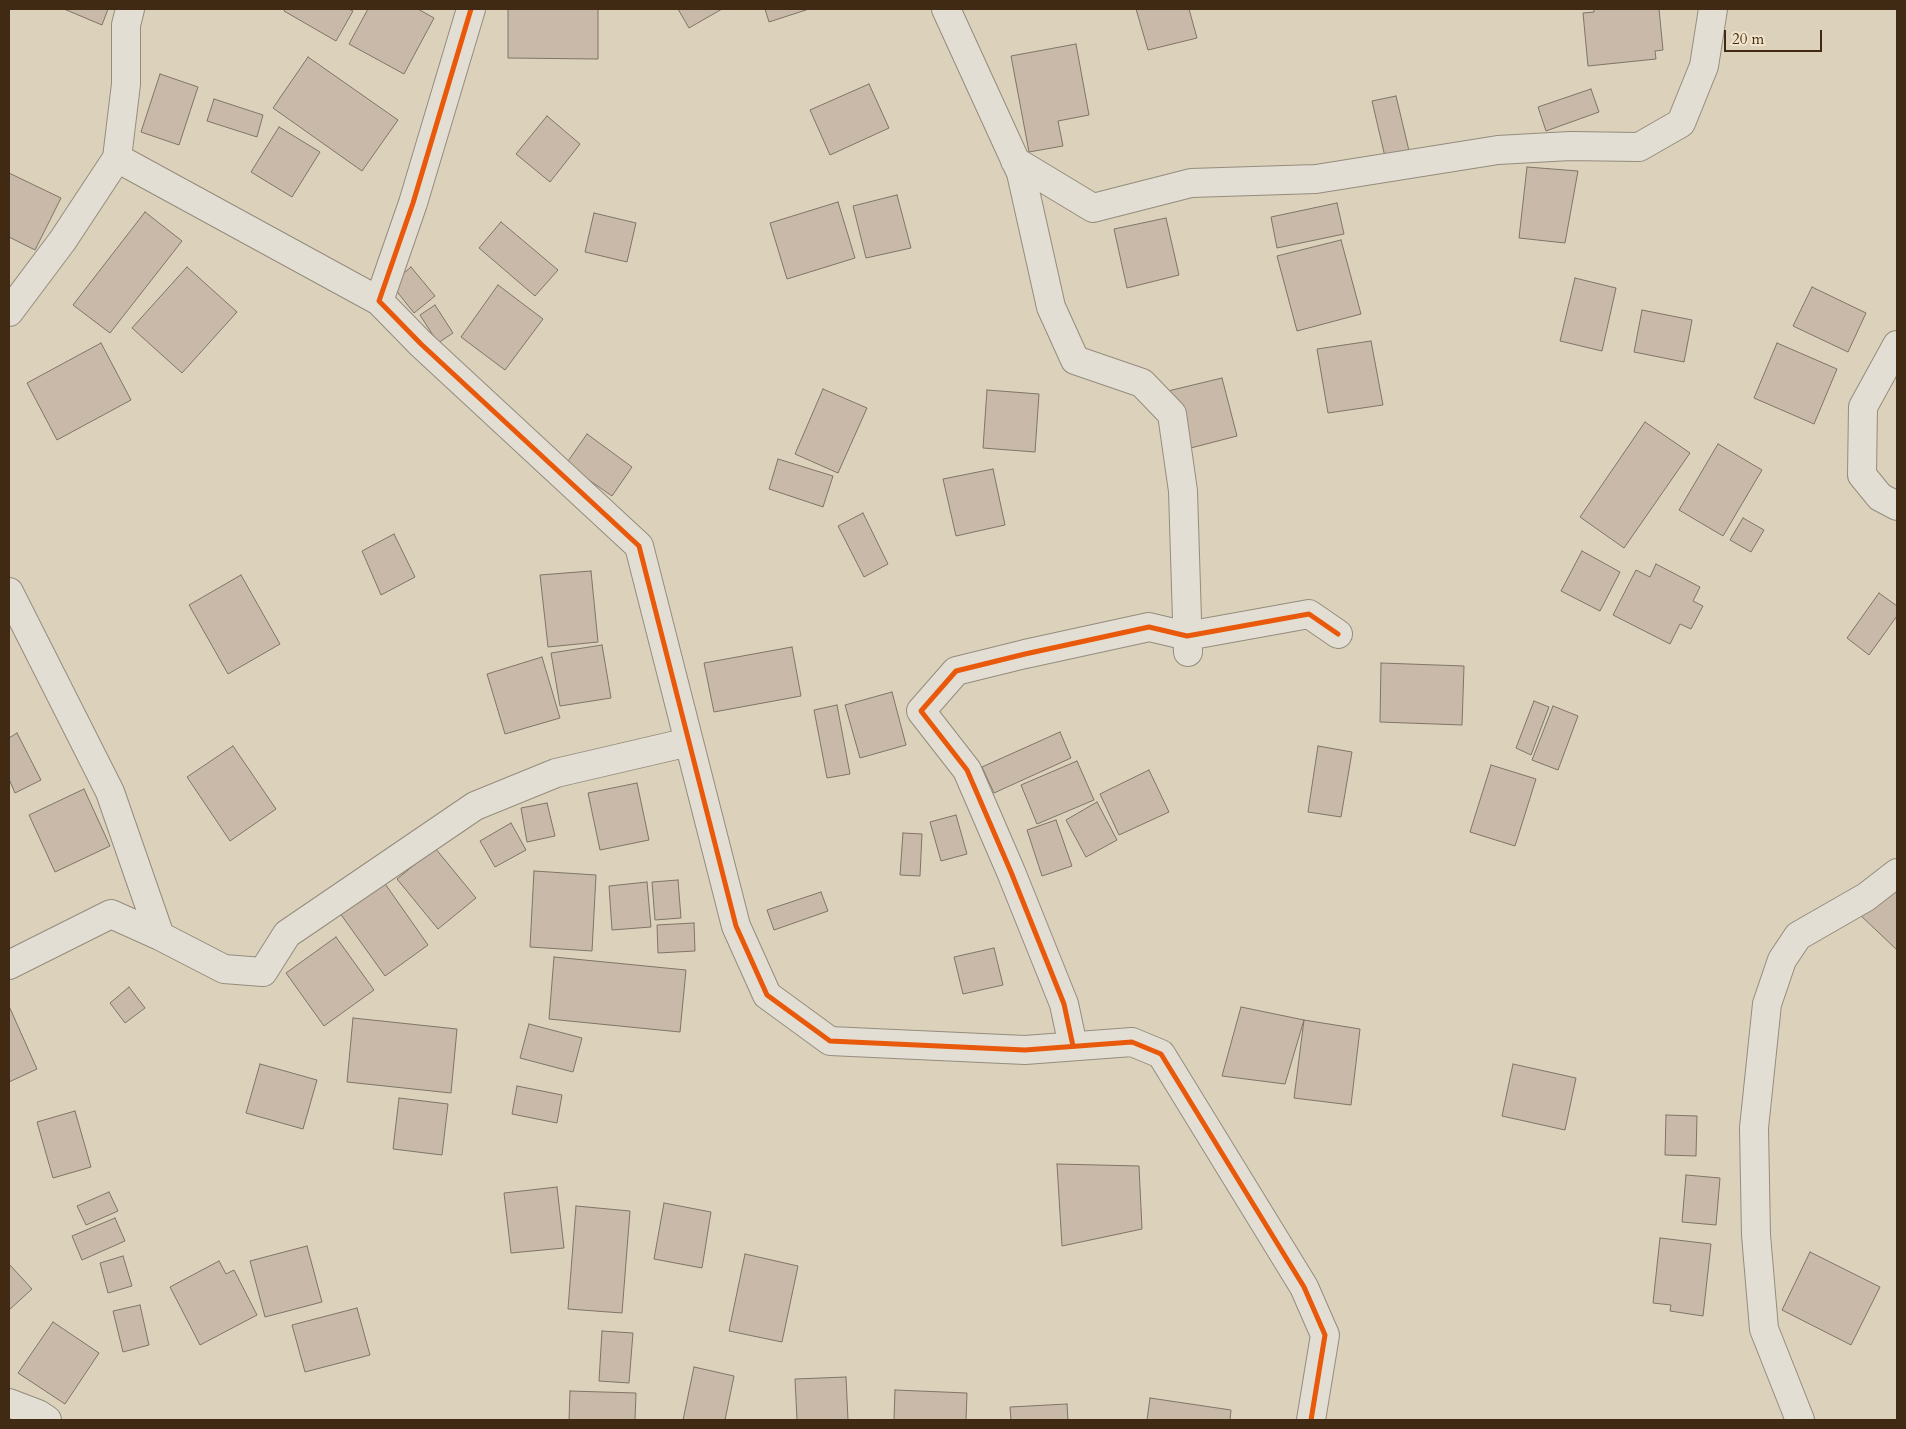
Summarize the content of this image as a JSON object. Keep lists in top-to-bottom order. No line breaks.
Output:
{"scale_bar":"20 m"}
